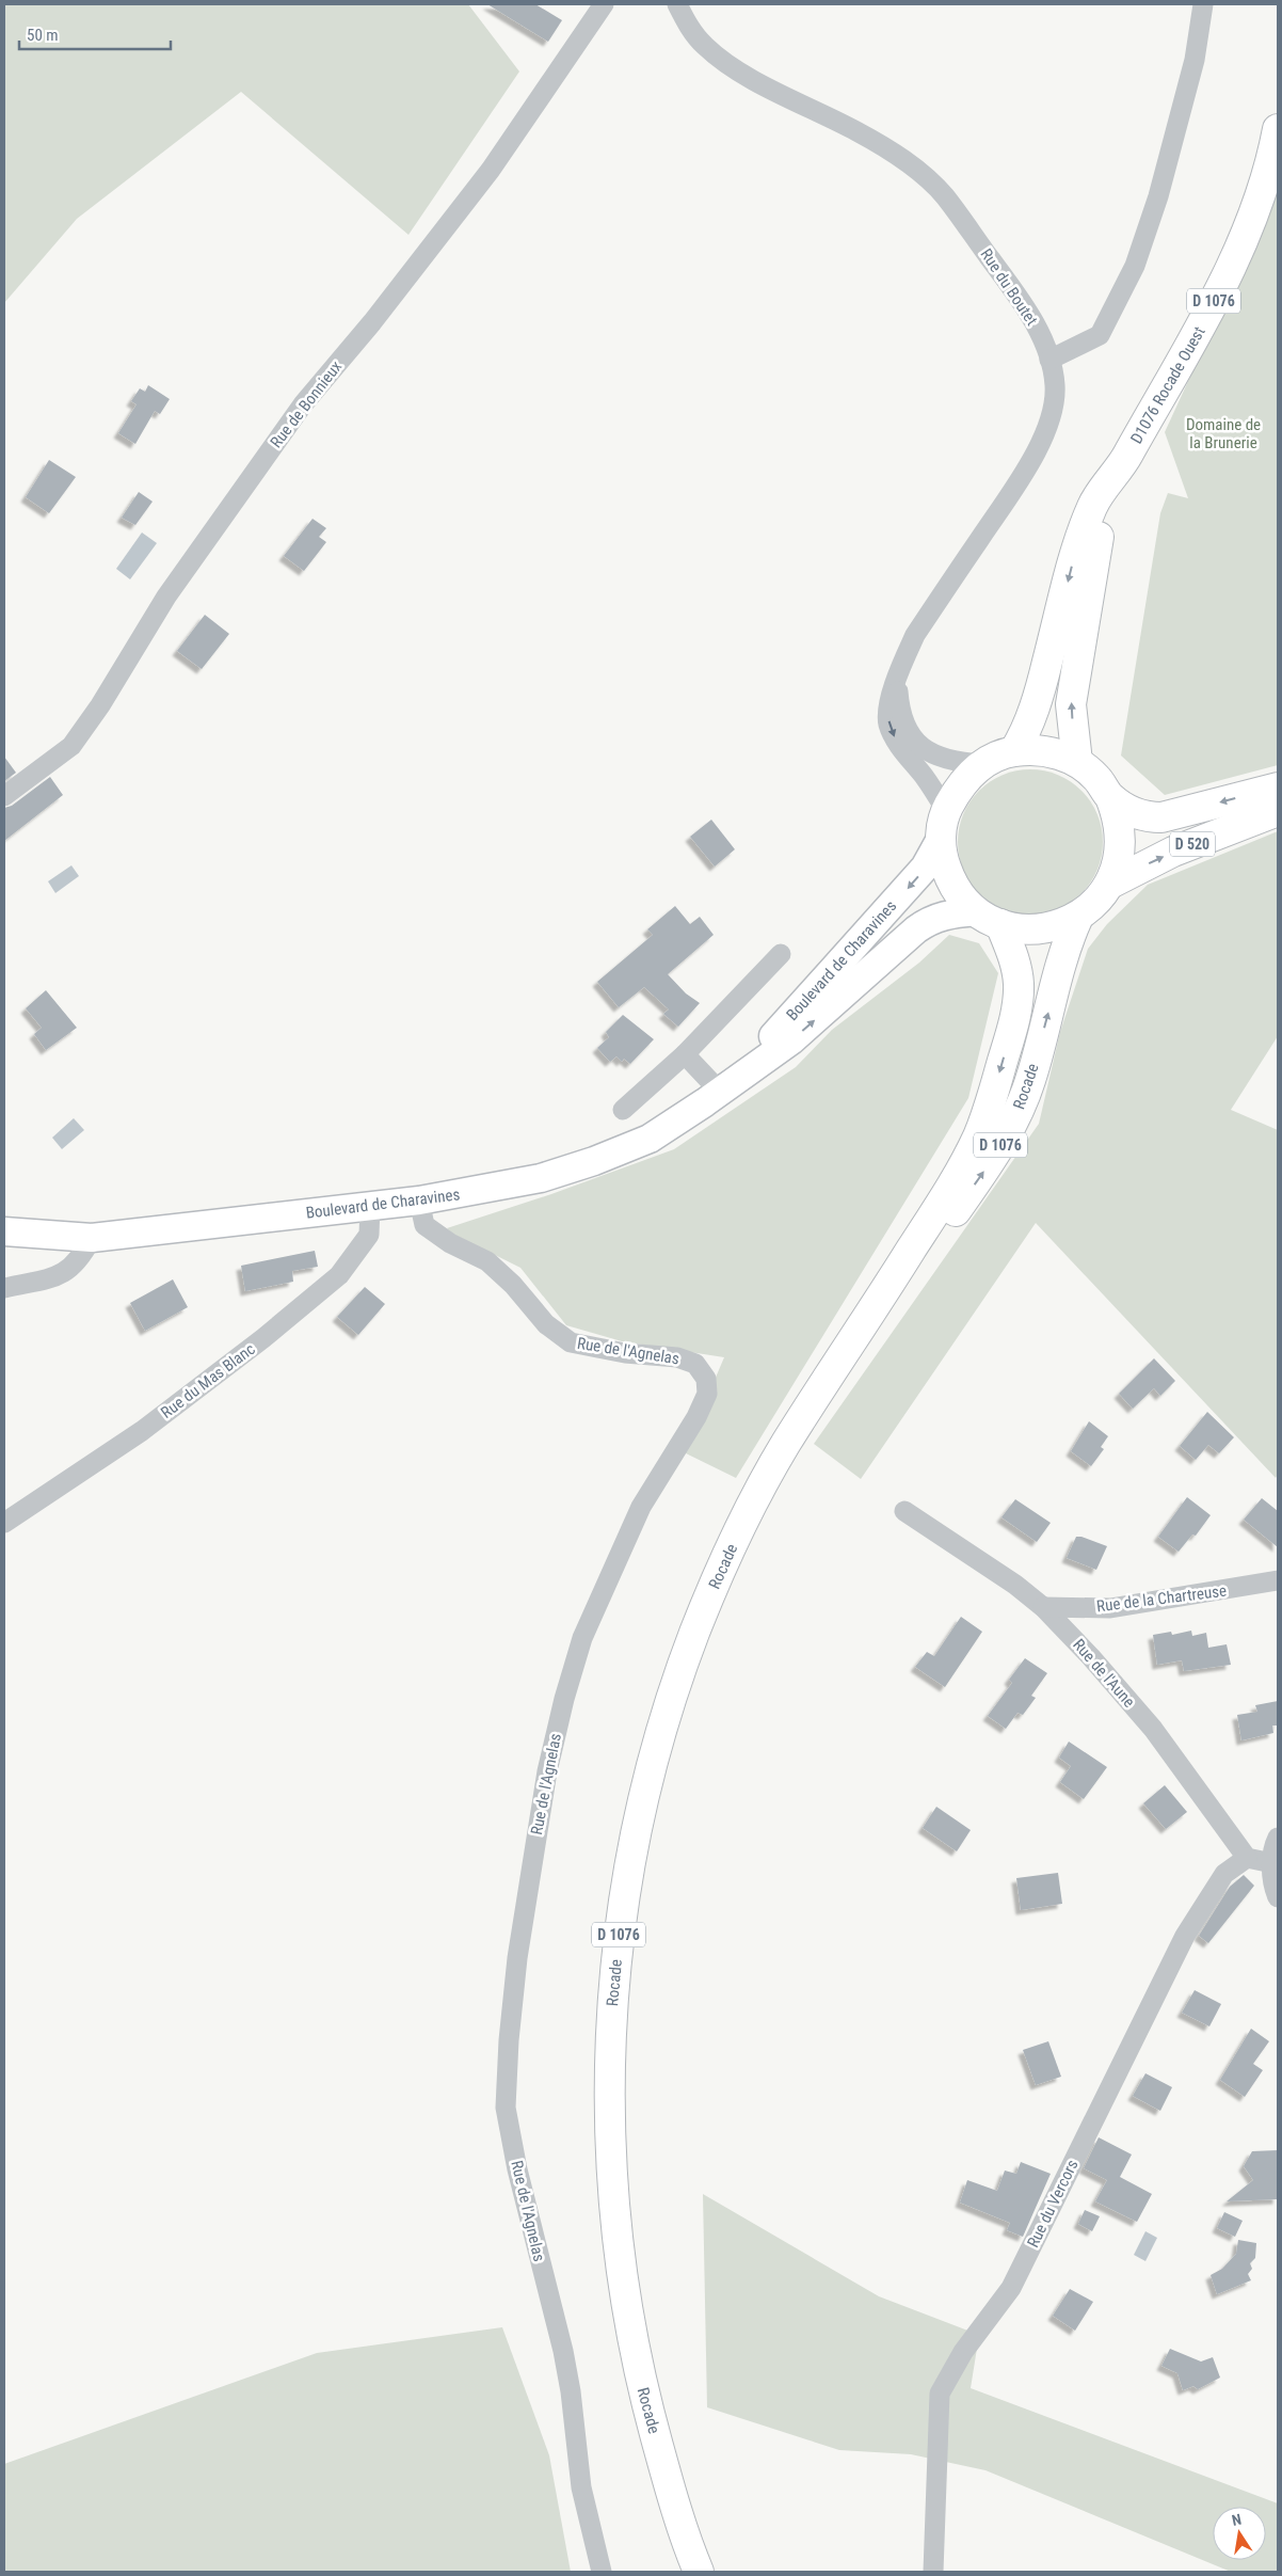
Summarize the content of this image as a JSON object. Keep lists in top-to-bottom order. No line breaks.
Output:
{"streets":{"main road":["D 1076","D1076 Rocade Ouest","D 520","Boulevard de Charavines","Rocade"],"street":["Rue du Boutet","Rue de Bonnieux","Rue de l'Agnelas","Rue du Mas Blanc","Rue de la Chartreuse","Rue de l'Aune","Rue du Vercors"]},"crossings":[["Rue du Boutet","D1076 Rocade Ouest"],["Rue du Boutet","Boulevard de Charavines"],["Rue du Boutet","Rocade"],["D1076 Rocade Ouest","Boulevard de Charavines"],["D1076 Rocade Ouest","Rocade"],["Boulevard de Charavines","Rocade"],["Boulevard de Charavines","Rue de l'Agnelas"],["Boulevard de Charavines","Rue du Mas Blanc"],["Rue de la Chartreuse","Rue de l'Aune"],["Rue de l'Aune","Rue du Vercors"]],"parks":["Domaine de la Brunerie"],"scale_bar":"50 m","north":"top"}
